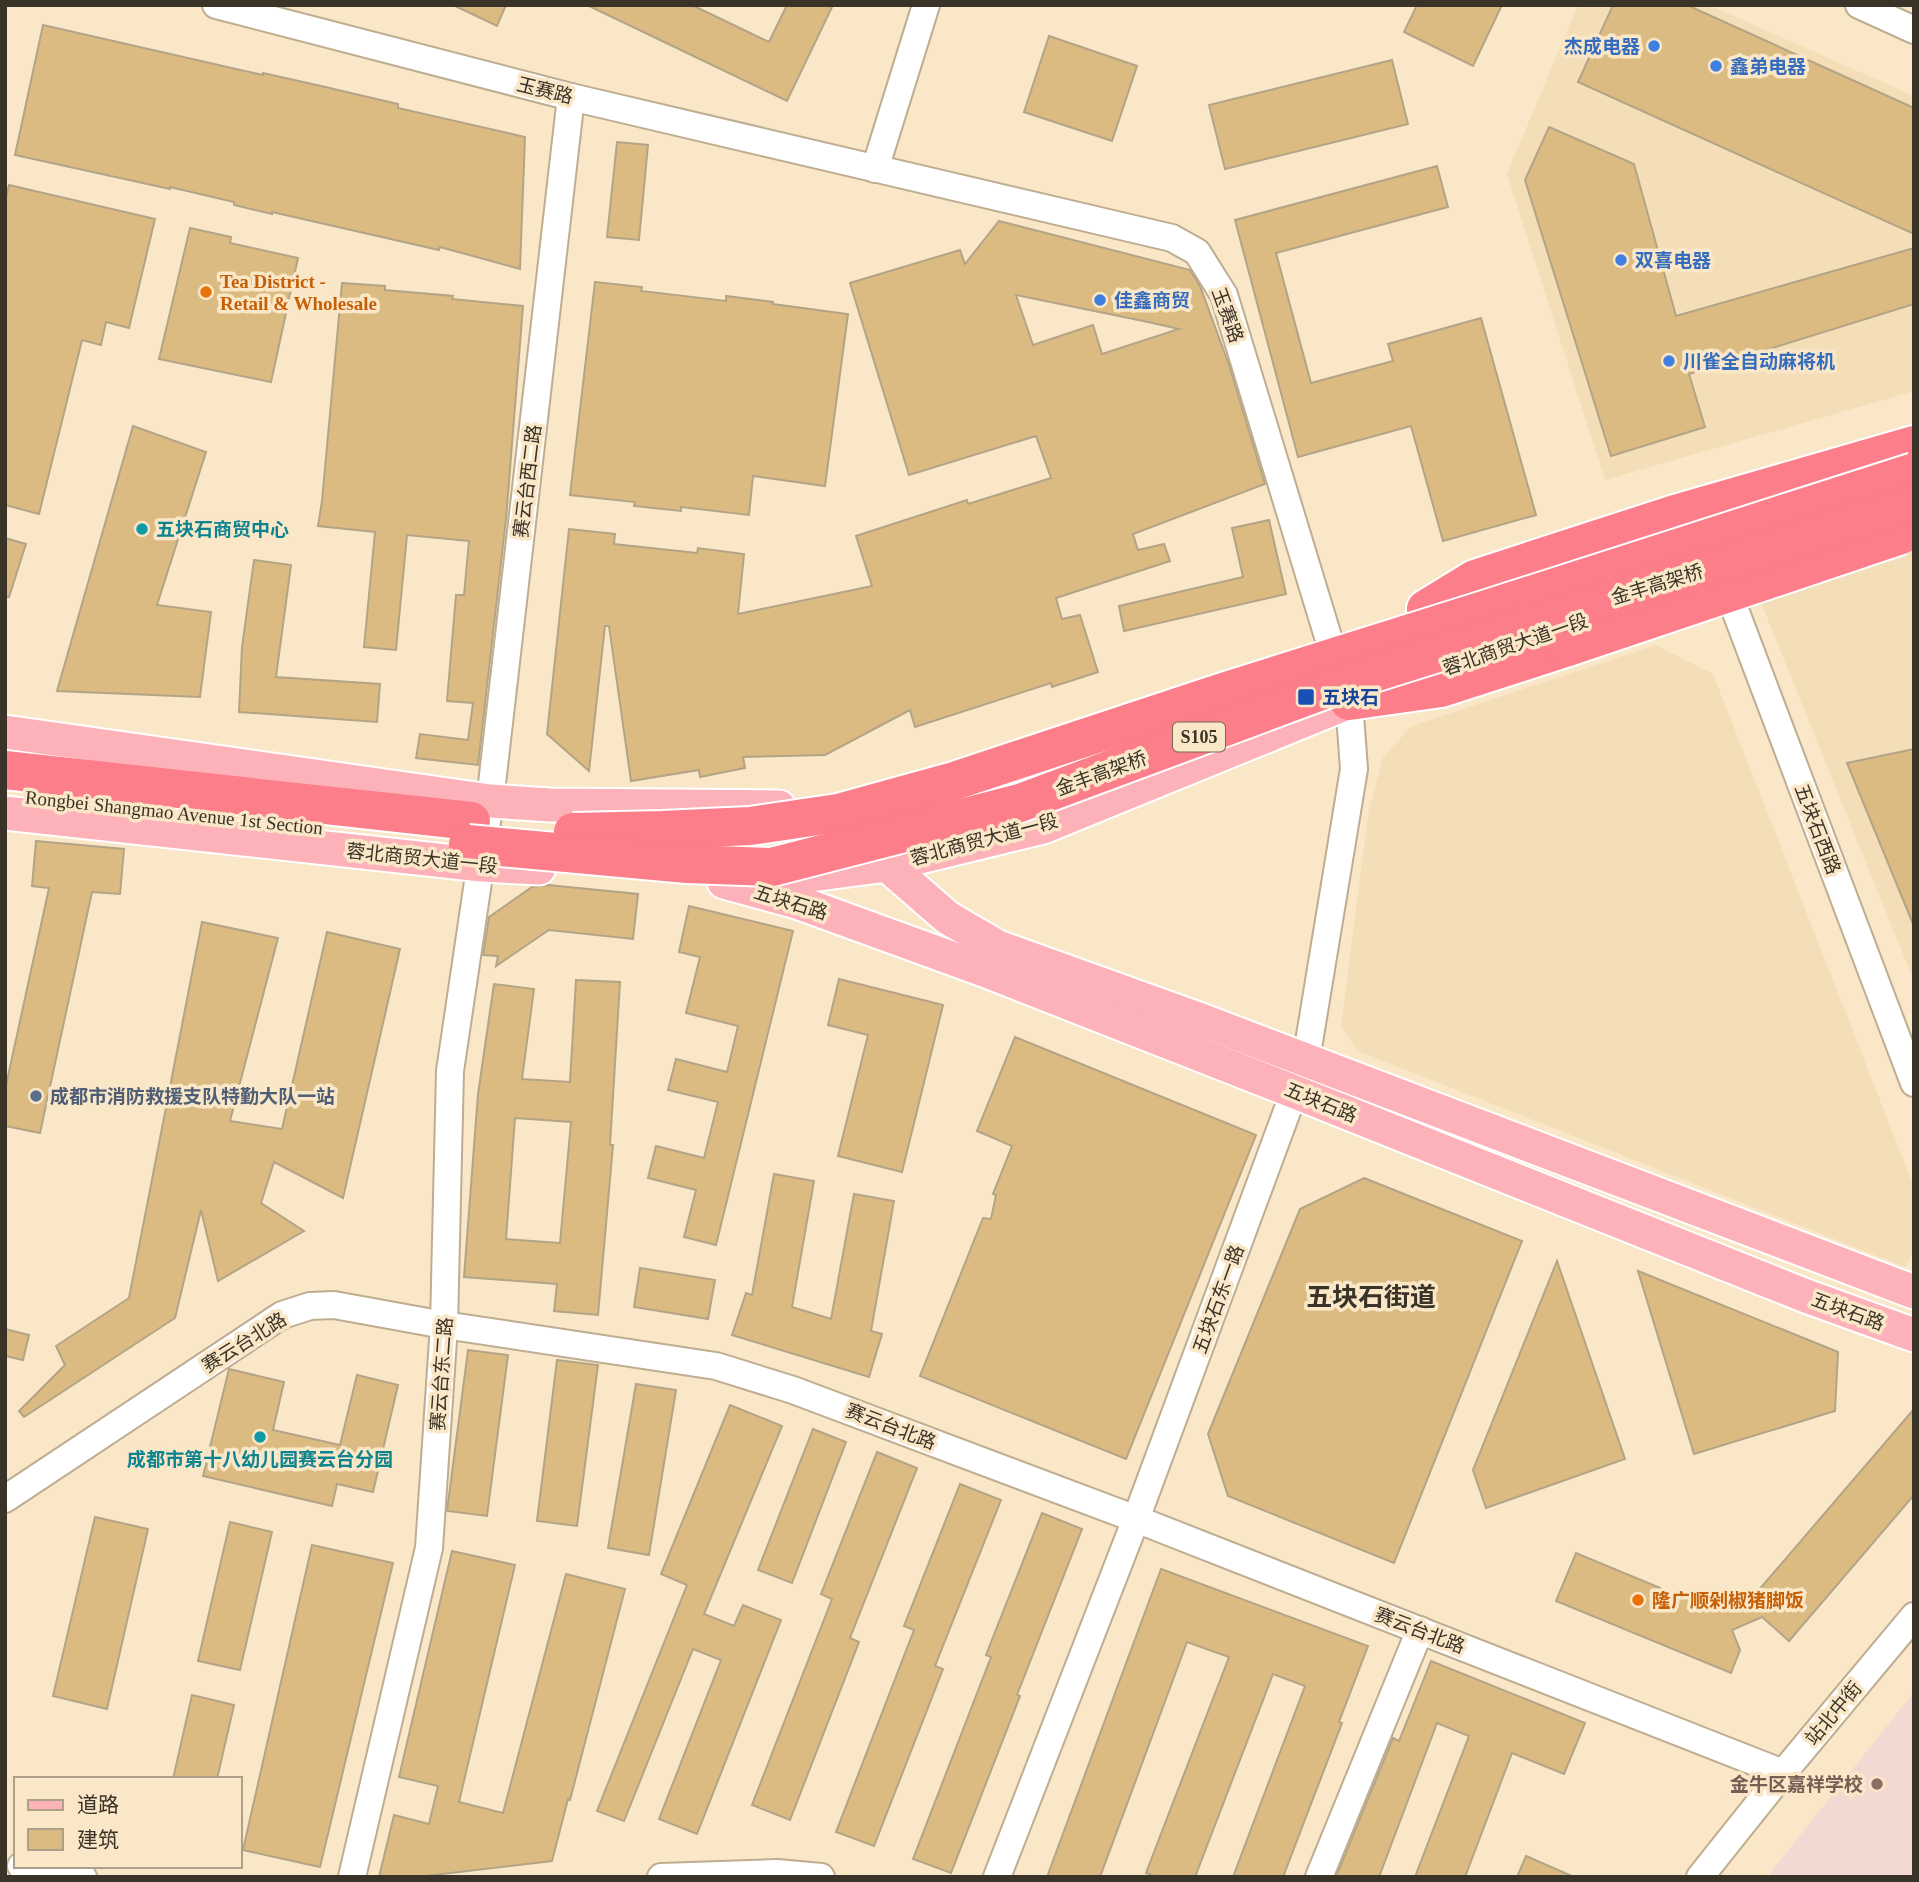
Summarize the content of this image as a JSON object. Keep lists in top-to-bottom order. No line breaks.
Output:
{"streets":{"highway":["金丰高架桥","蓉北商贸大道一段","S105","Rongbei Shangmao Avenue 1st Section"],"main road":["五块石路"],"street":["玉赛路","赛云台西二路","五块石西路","五块石东一路","赛云台北路","赛云台东二路","站北中街"]},"crossings":[["玉赛路","赛云台西二路"],["玉赛路","蓉北商贸大道一段"],["玉赛路","五块石东一路"],["赛云台西二路","金丰高架桥"],["赛云台西二路","蓉北商贸大道一段"],["赛云台西二路","Rongbei Shangmao Avenue 1st Section"],["赛云台西二路","赛云台东二路"],["金丰高架桥","蓉北商贸大道一段"],["金丰高架桥","Rongbei Shangmao Avenue 1st Section"],["金丰高架桥","赛云台东二路"],["蓉北商贸大道一段","Rongbei Shangmao Avenue 1st Section"],["蓉北商贸大道一段","五块石西路"],["蓉北商贸大道一段","五块石路"],["蓉北商贸大道一段","五块石东一路"],["蓉北商贸大道一段","赛云台东二路"],["Rongbei Shangmao Avenue 1st Section","赛云台东二路"],["五块石路","五块石东一路"],["五块石东一路","赛云台北路"],["赛云台北路","赛云台东二路"],["赛云台北路","站北中街"]],"districts":["五块石街道"],"places":{"other":["杰成电器","鑫弟电器","双喜电器","Tea District - Retail & Wholesale","佳鑫商贸","川雀全自动麻将机","五块石商贸中心","成都市消防救援支队特勤大队一站","成都市第十八幼儿园赛云台分园","隆广顺剁椒猪脚饭","金牛区嘉祥学校"],"transit":["五块石"]},"legend":["道路","建筑"]}
